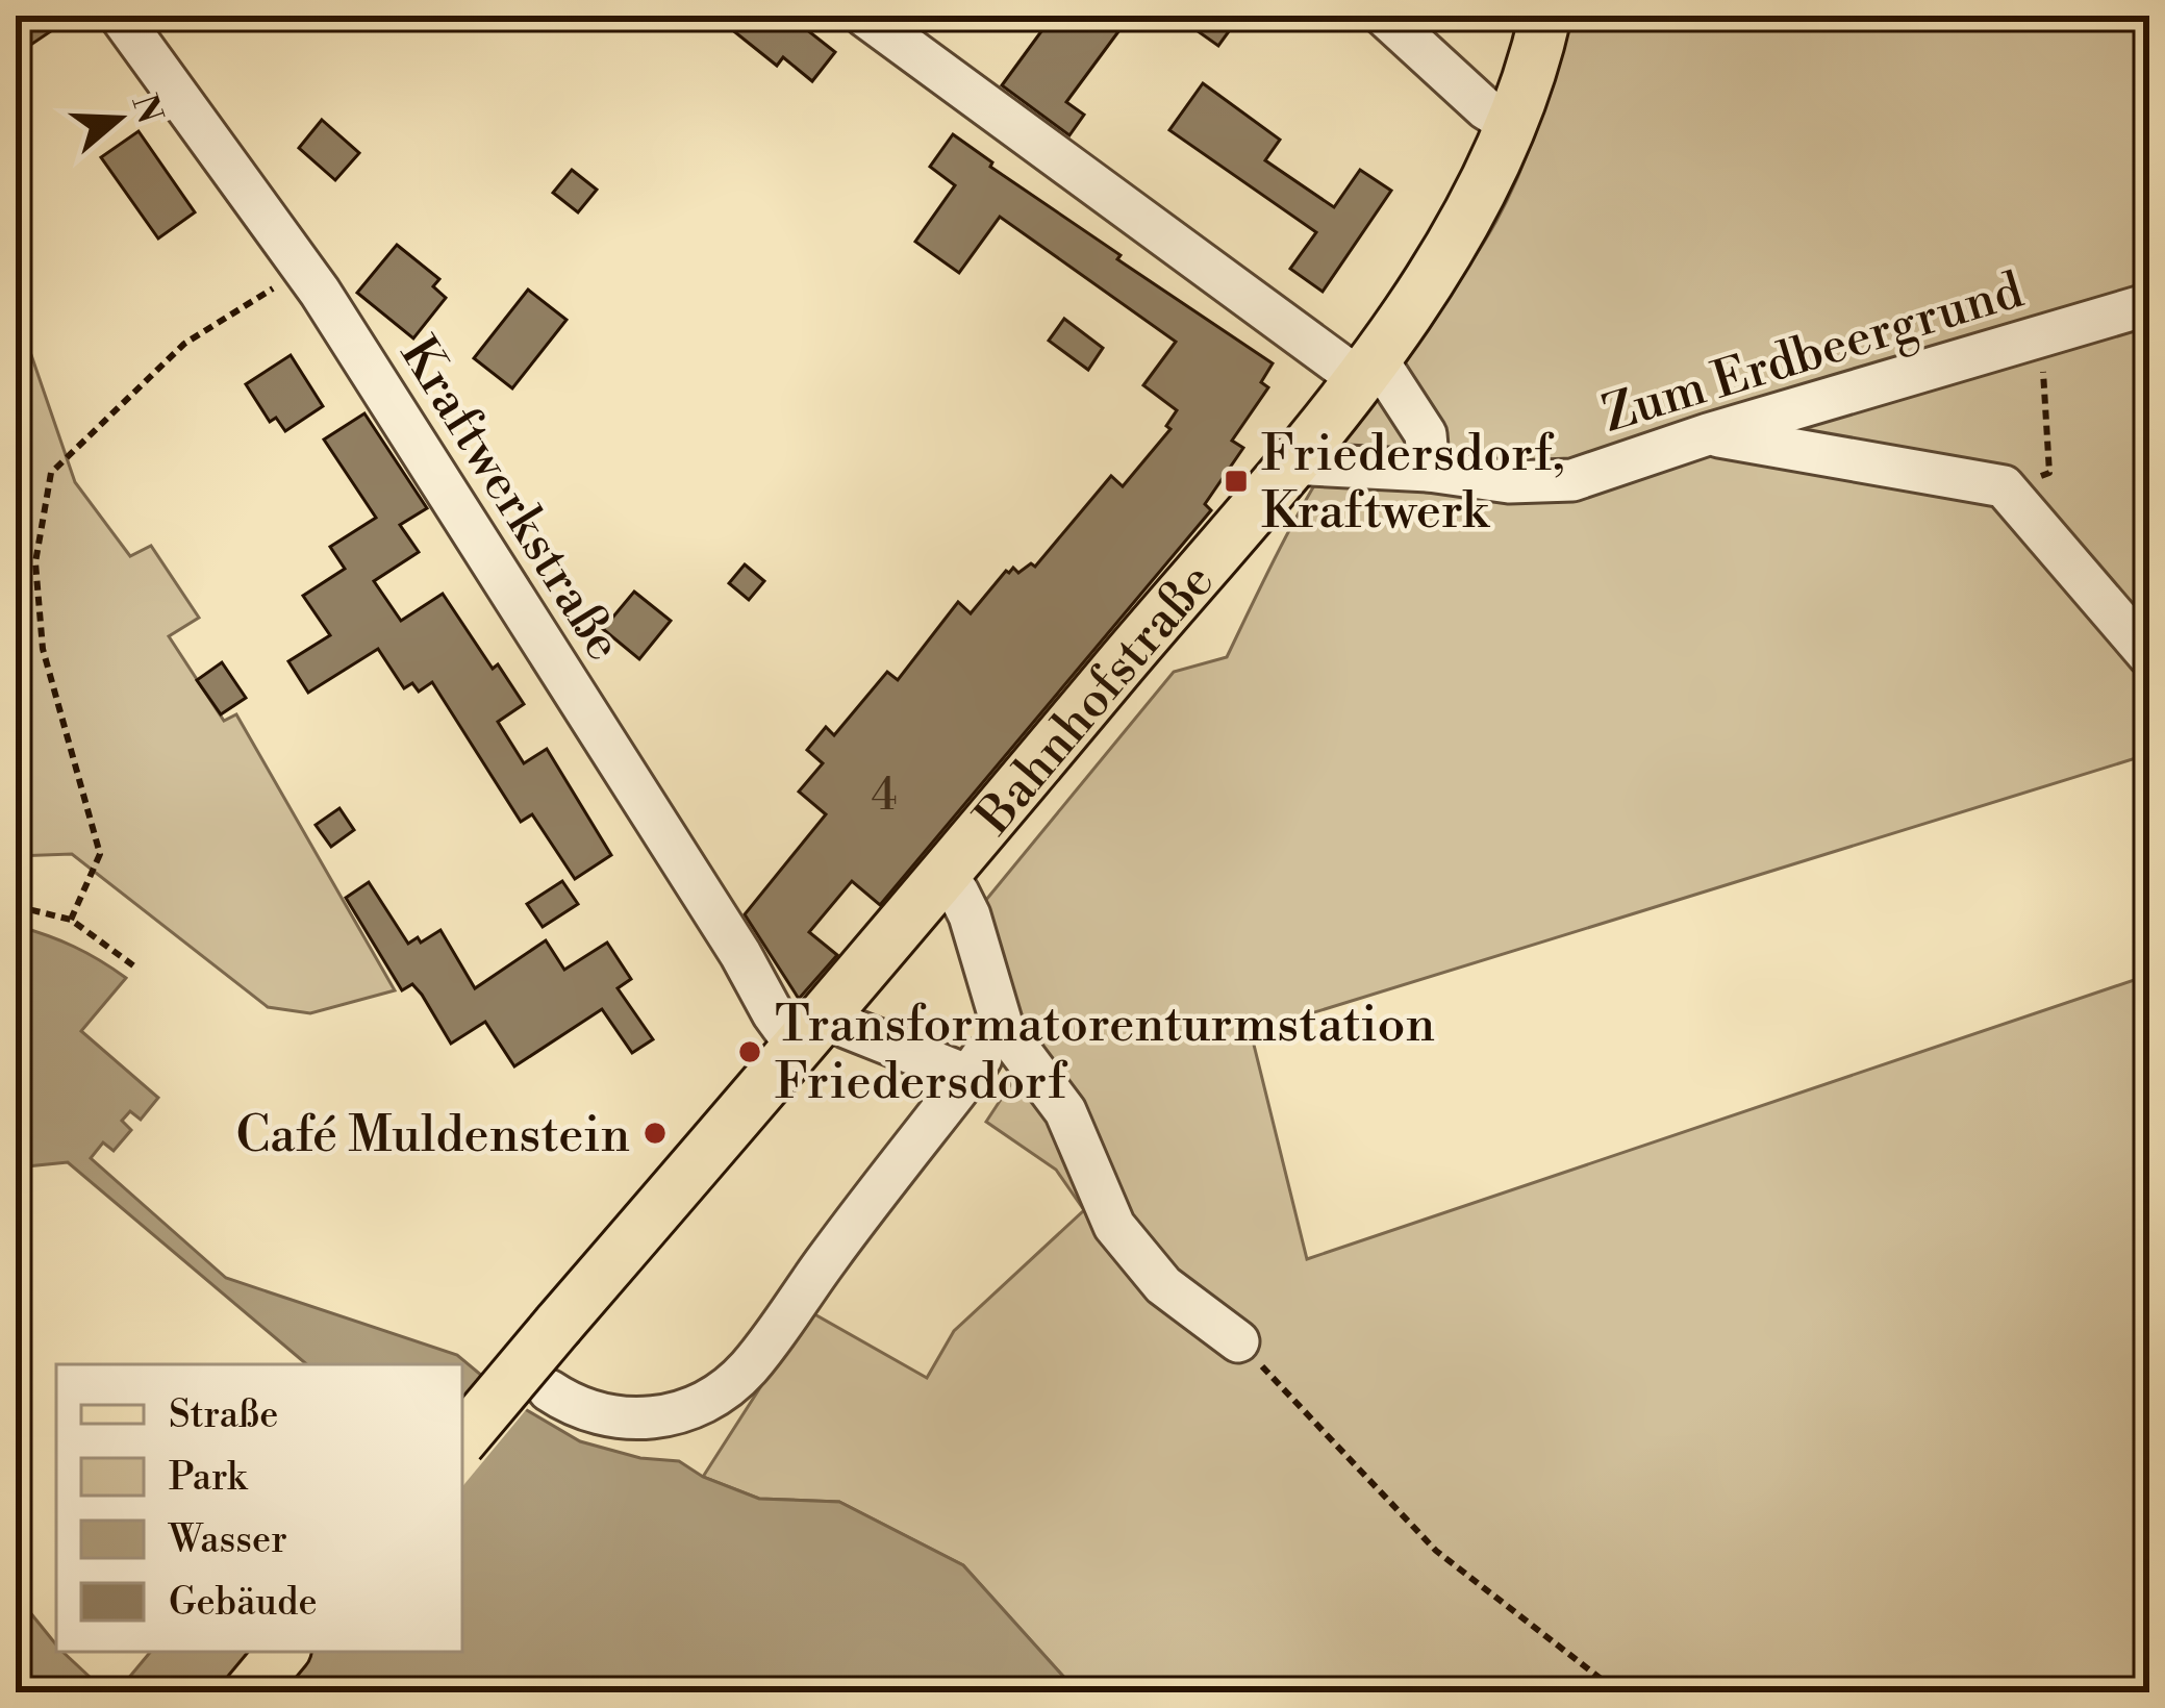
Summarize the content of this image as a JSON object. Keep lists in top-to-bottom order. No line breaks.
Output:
{"streets":{"main road":["Bahnhofstraße"],"street":["Zum Erdbeergrund","Kraftwerkstraße"]},"crossings":[["Zum Erdbeergrund","Bahnhofstraße"],["Kraftwerkstraße","Bahnhofstraße"]],"places":{"transit":["Friedersdorf, Kraftwerk"],"other":["Transformatorenturmstation Friedersdorf","Café Muldenstein"]},"house_numbers":["4"],"legend":["Straße","Park","Wasser","Gebäude"],"north":"right"}
